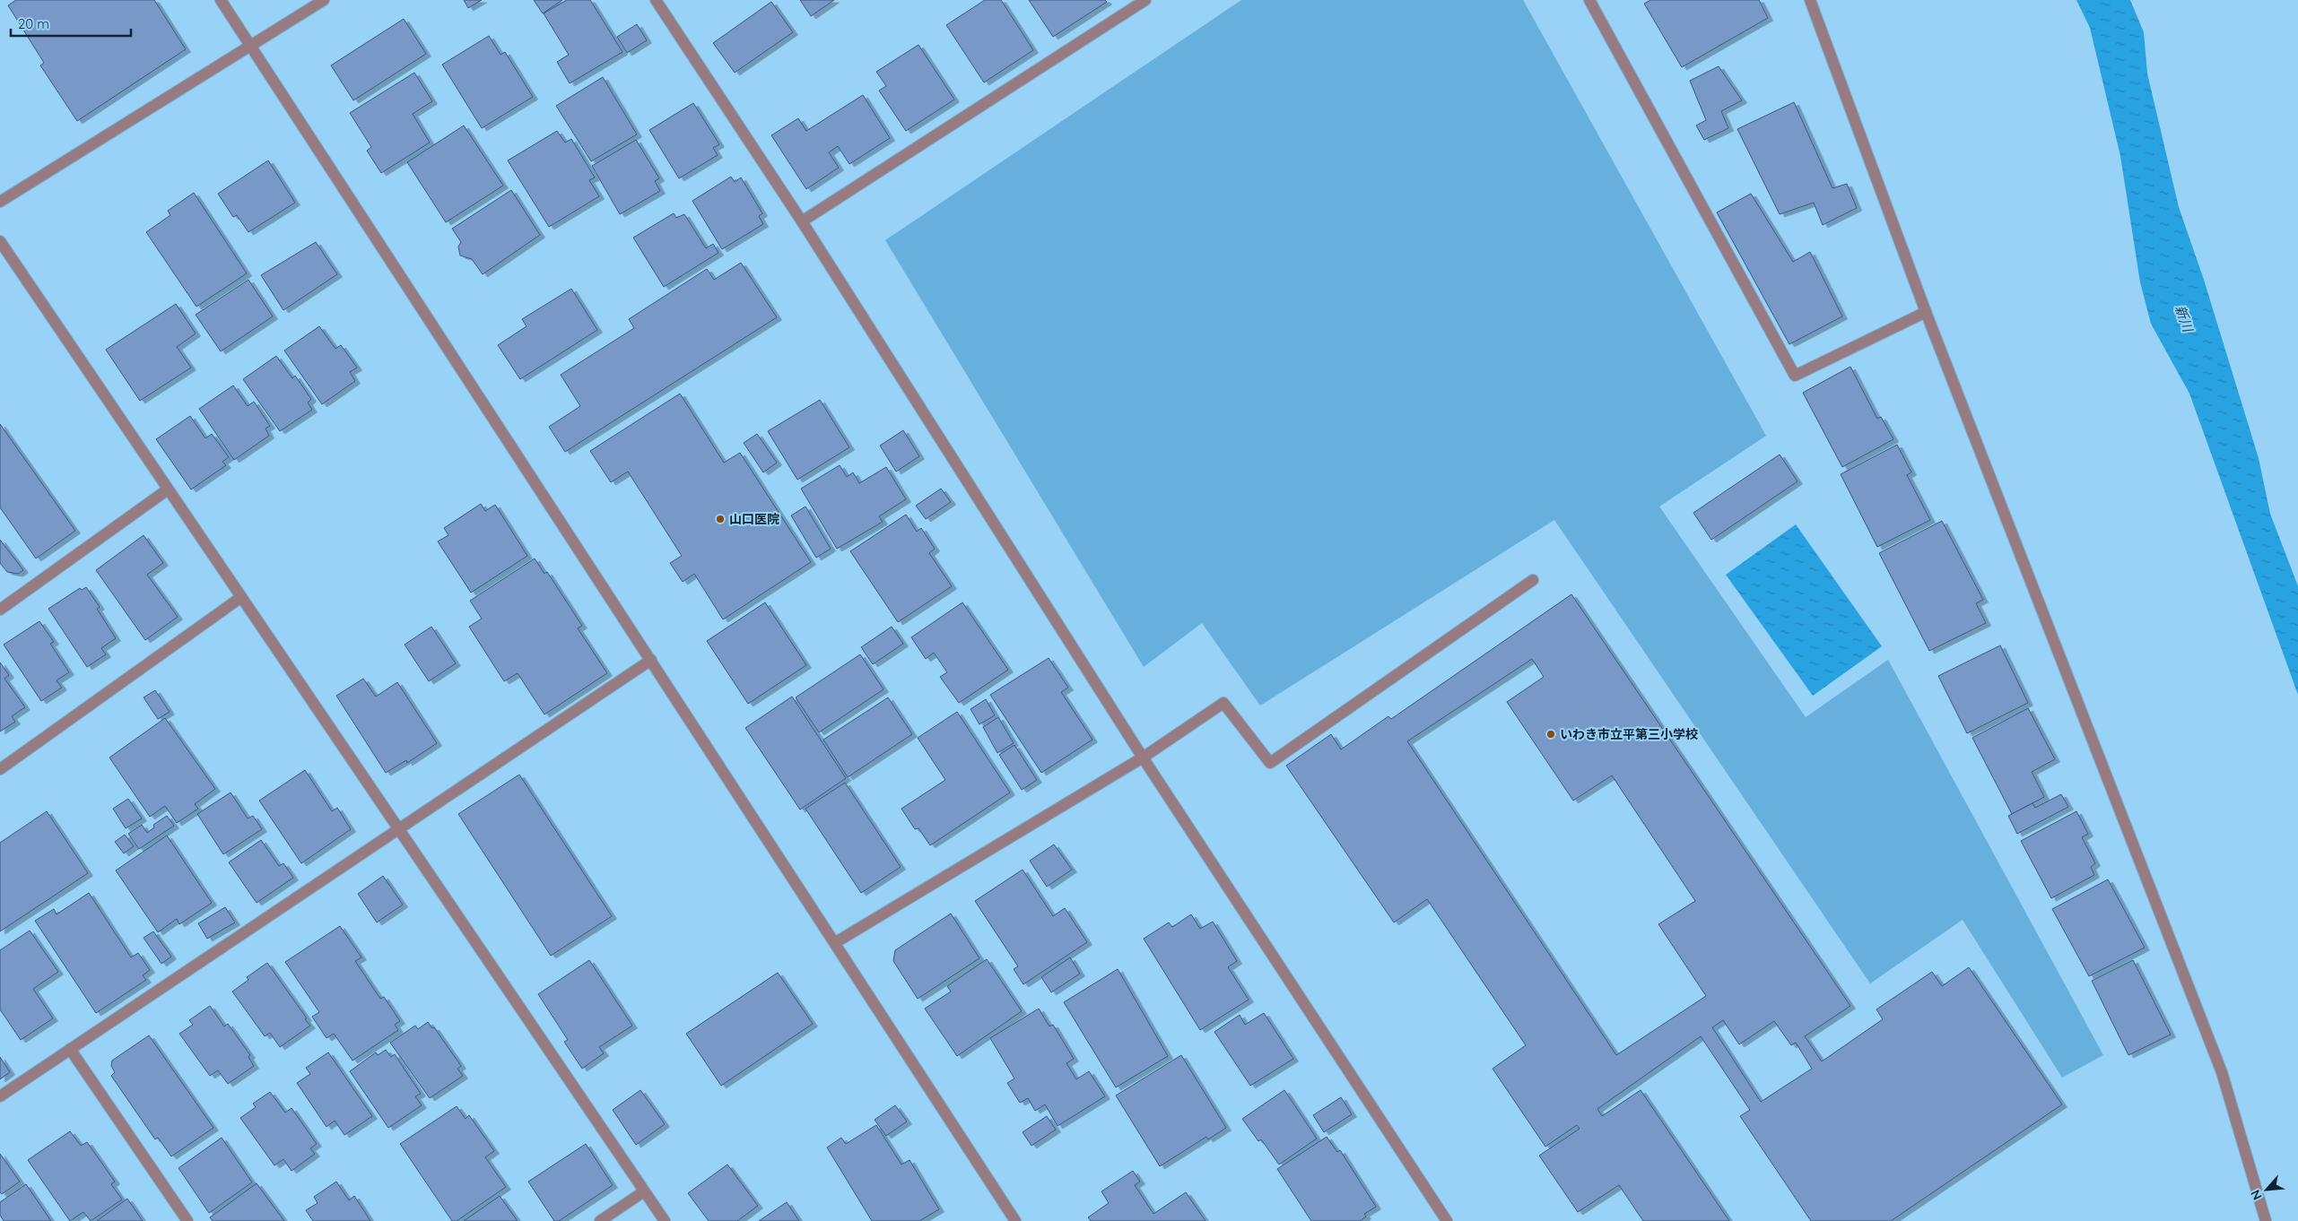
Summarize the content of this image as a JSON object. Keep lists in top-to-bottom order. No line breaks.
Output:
{"water":["新川"],"places":["山口医院","いわき市立平第三小学校"],"scale_bar":"20 m","north":"bottom left"}
